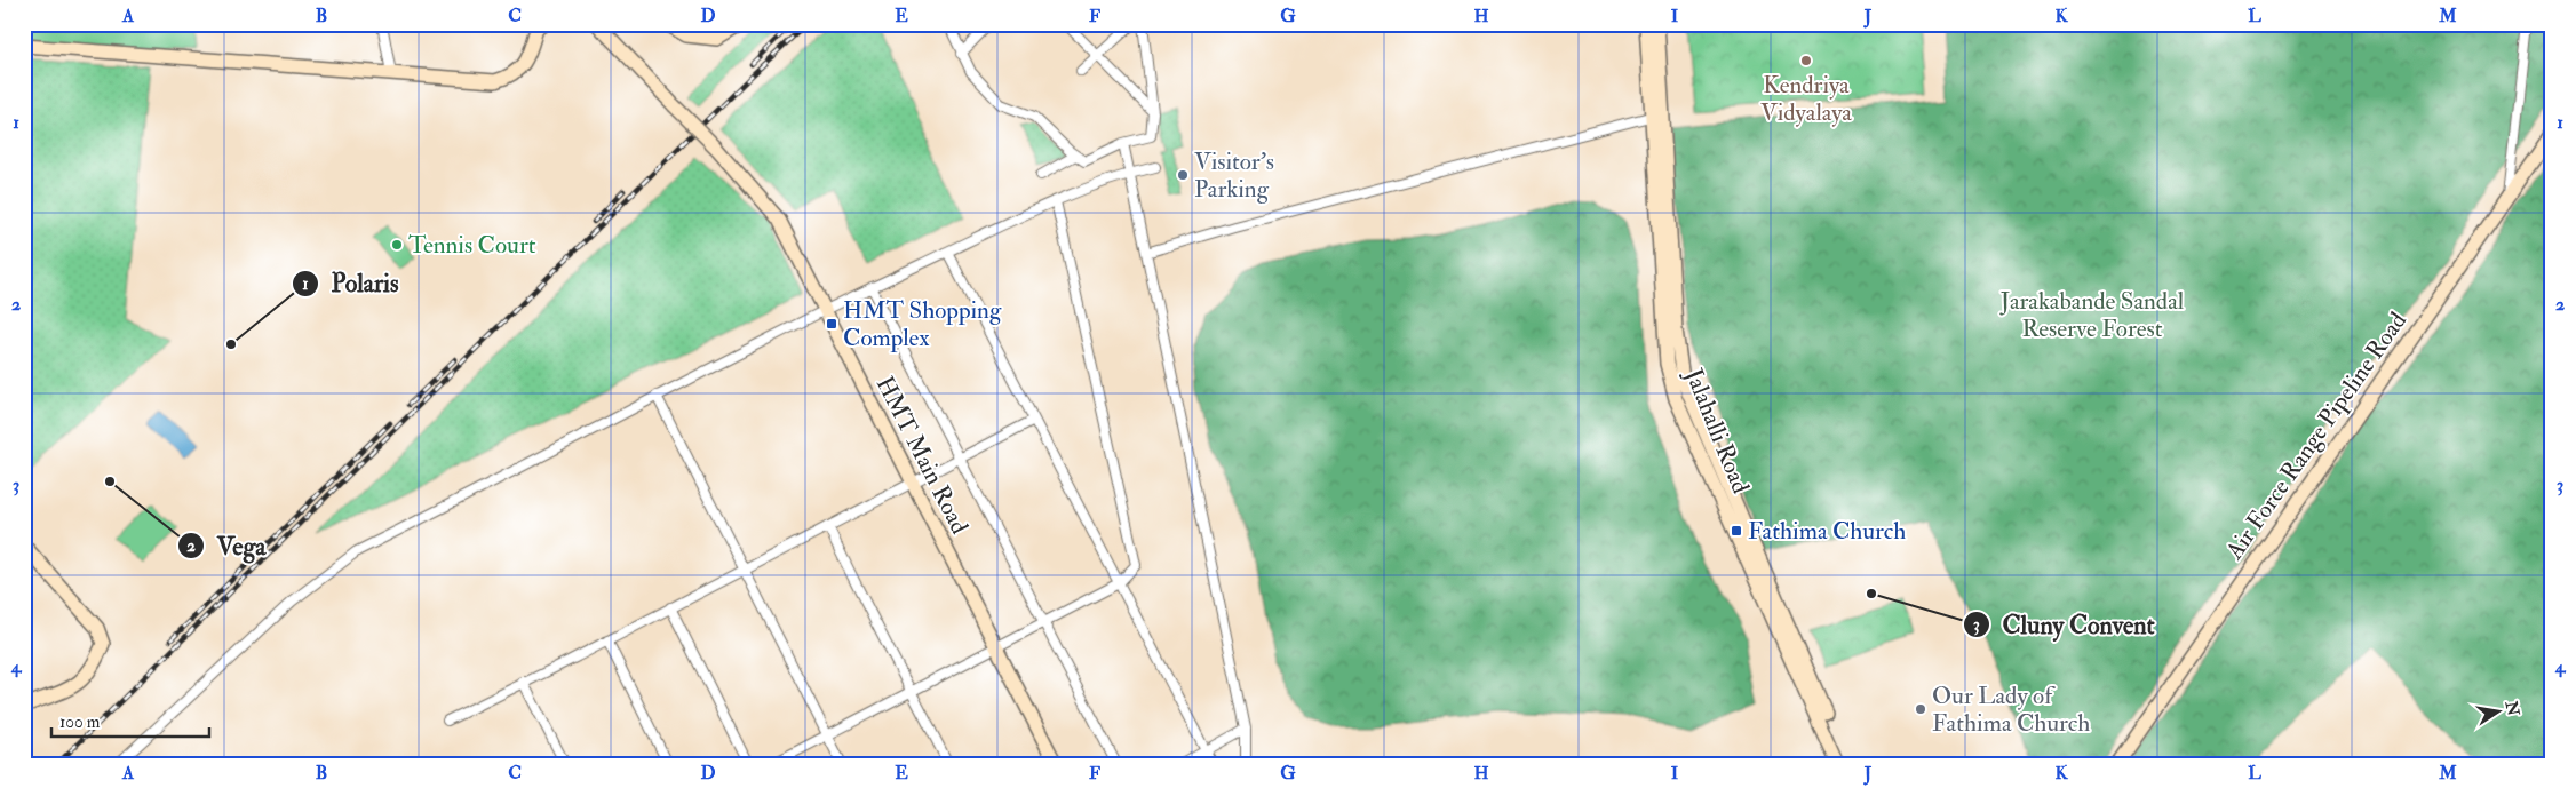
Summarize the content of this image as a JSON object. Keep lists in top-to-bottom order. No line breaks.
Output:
{"streets":{"street":["Jalahalli Road","Air Force Range Pipeline Road","HMT Main Road"]},"parks":["Jarakabande Sandal Reserve Forest"],"places":{"other":["Kendriya Vidyalaya","Visitor's Parking","Tennis Court","Polaris","Vega","Cluny Convent","Our Lady of Fathima Church"],"transit":["HMT Shopping Complex","Fathima Church"]},"scale_bar":"100 m","north":"right","grid":{"columns":["A","B","C","D","E","F","G","H","I","J","K","L","M"],"rows":["1","2","3","4"]}}
